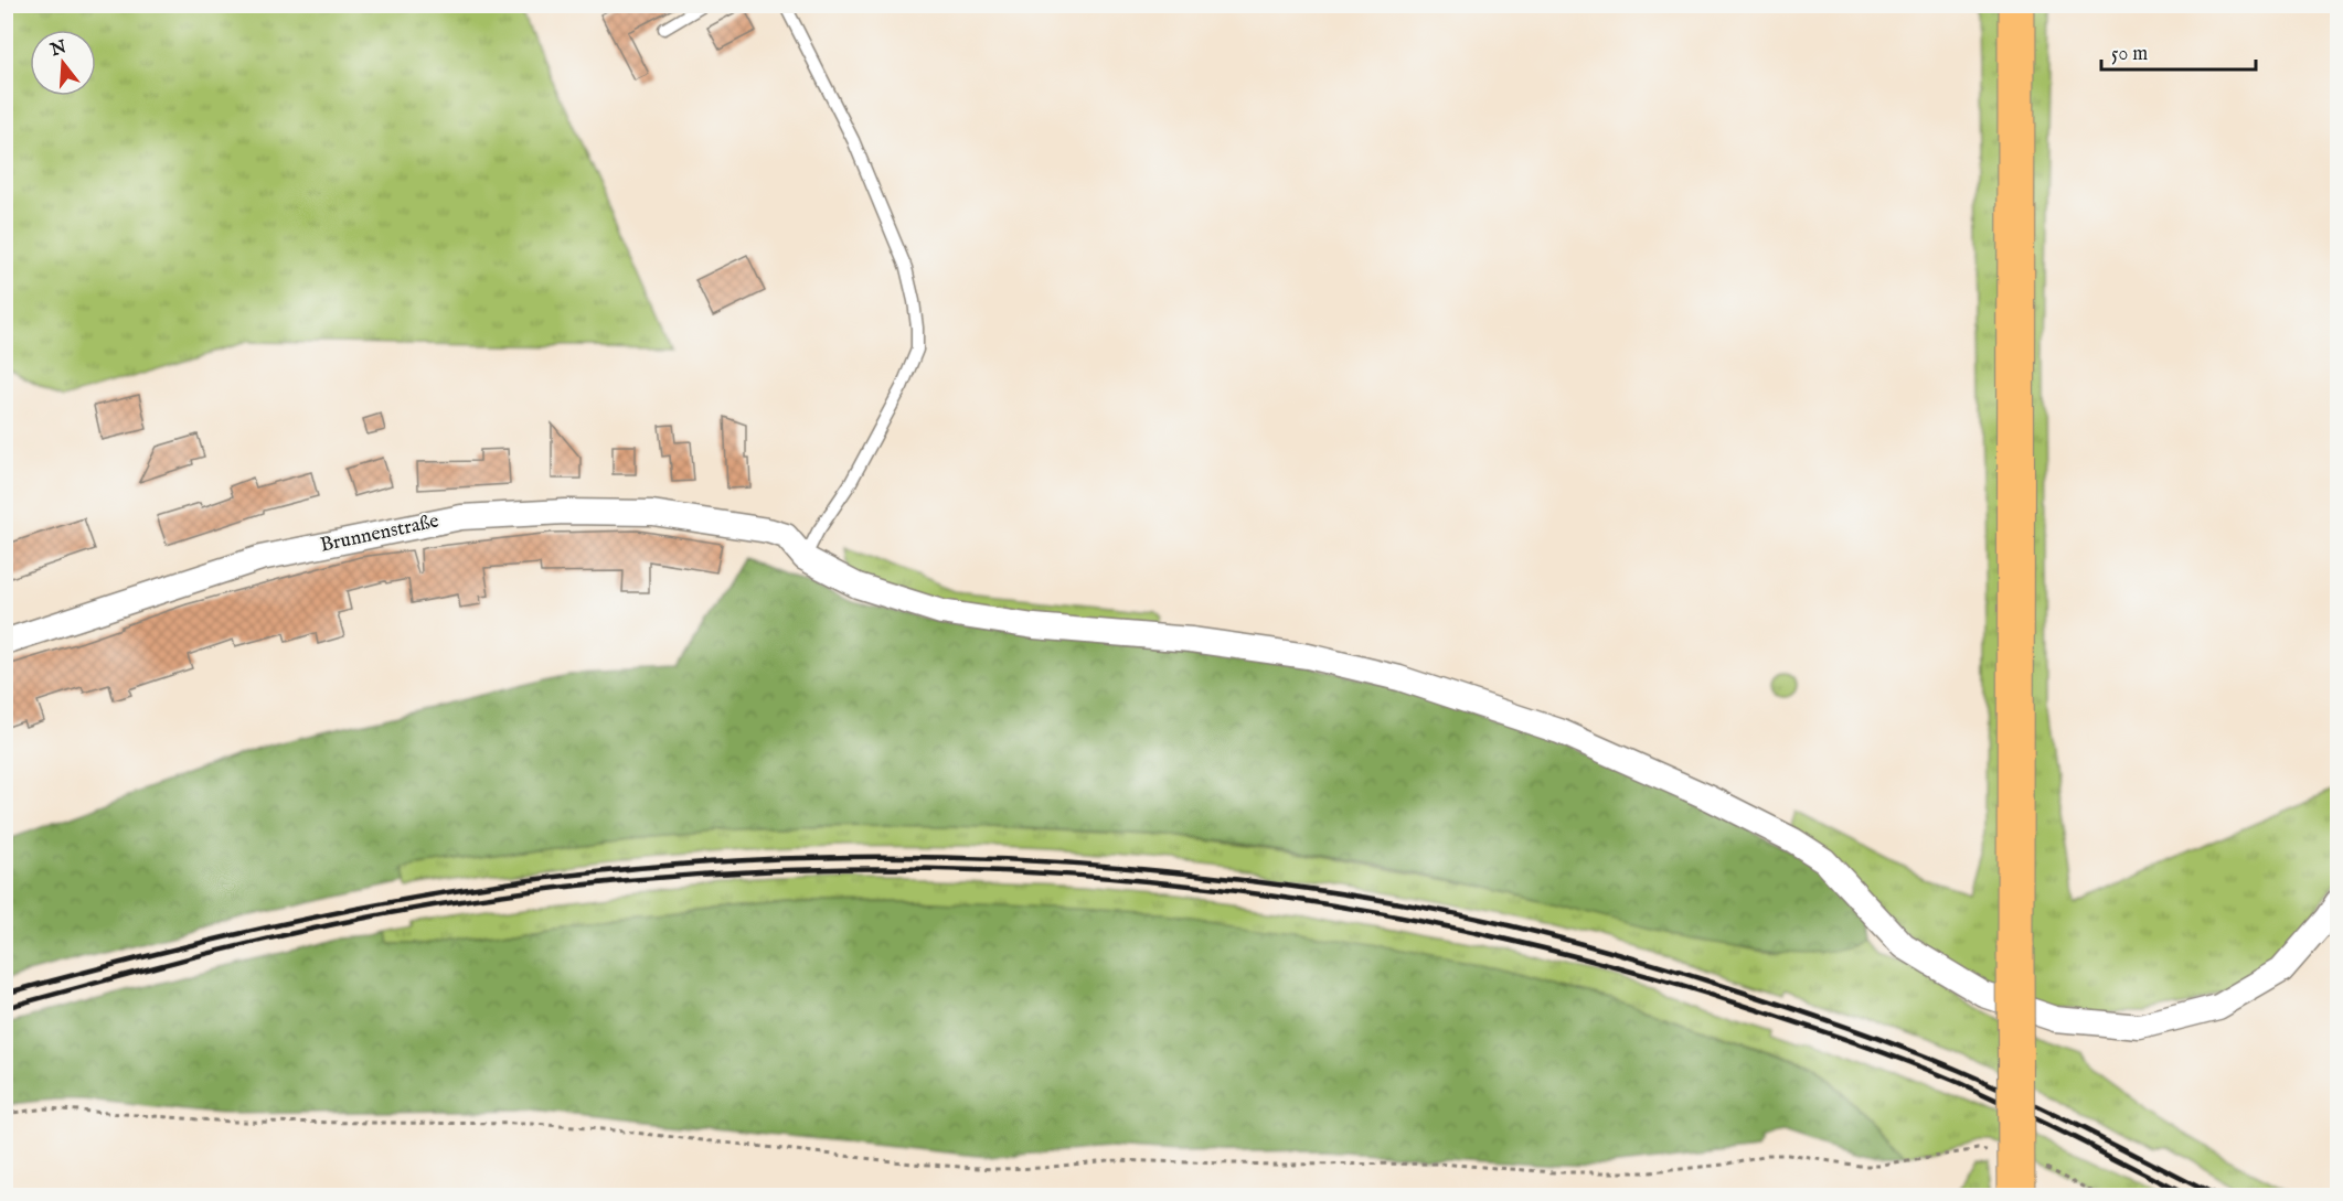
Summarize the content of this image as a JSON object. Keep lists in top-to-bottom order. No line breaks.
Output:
{"streets":{"street":["Brunnenstraße"]},"scale_bar":"50 m","north":"top"}
